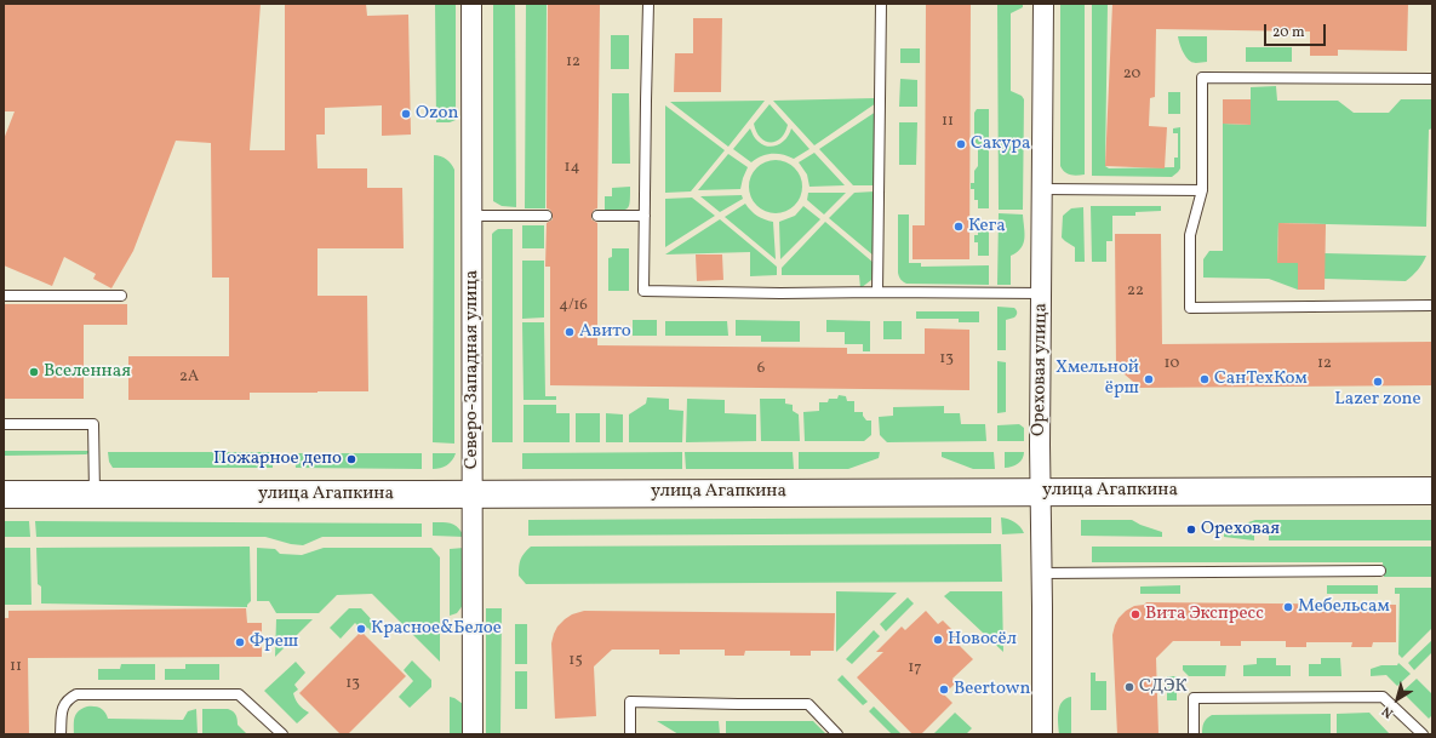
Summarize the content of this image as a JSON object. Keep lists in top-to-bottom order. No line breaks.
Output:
{"streets":{"main road":["улица Агапкина"],"street":["Северо-Западная улица","Ореховая улица"]},"crossings":[["Северо-Западная улица","улица Агапкина"],["Ореховая улица","улица Агапкина"]],"places":["Ozon","Сакура","Кега","Авито","Вселенная","Хмельной ёрш","СанТехКом","Lazer zone","Пожарное депо","Ореховая","Мебельсам","Вита Экспресс","Красное&Белое","Новосёл","Фреш","СДЭК","Beertown"],"house_numbers":["12","20","11","14","22","4/16","13","10","12","6","2А","15","11","17","13"],"scale_bar":"20 m","north":"bottom left"}
